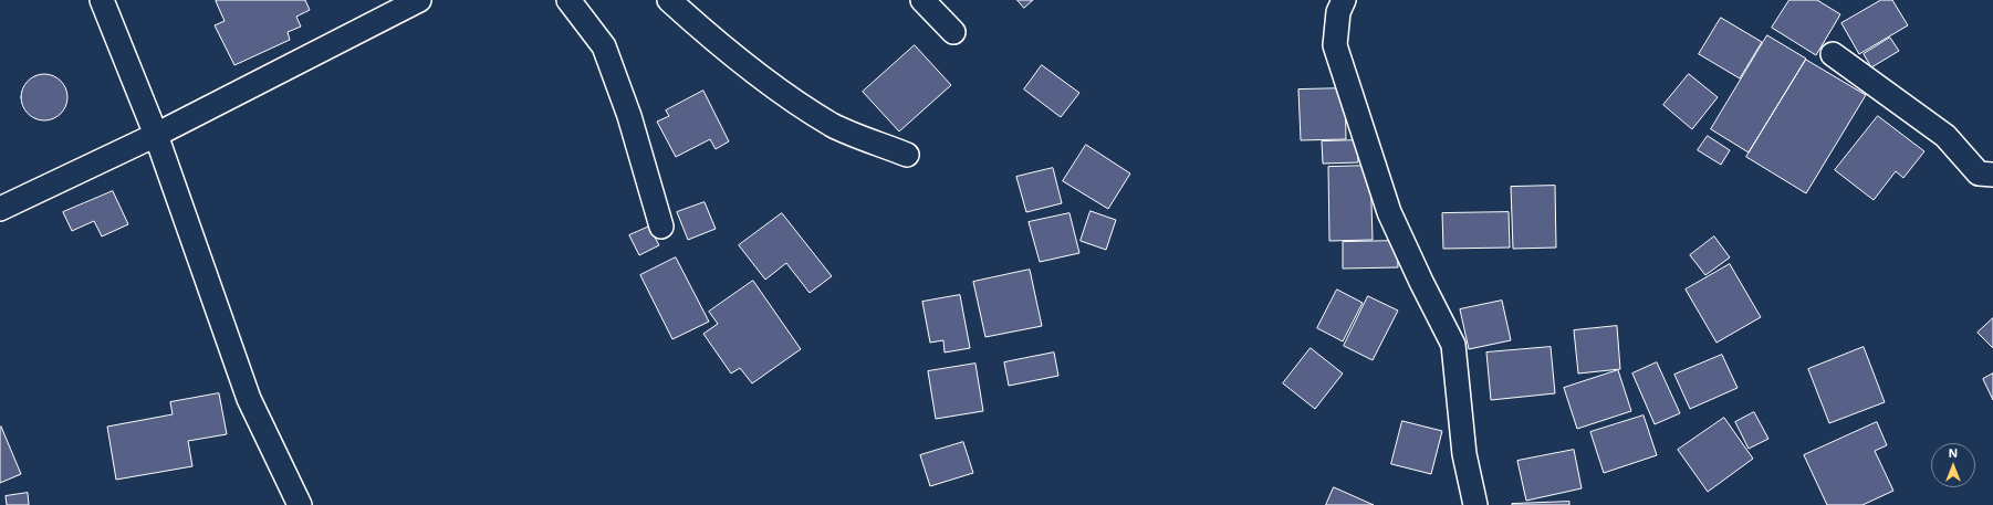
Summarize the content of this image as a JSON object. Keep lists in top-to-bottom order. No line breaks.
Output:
{"north":"top"}
